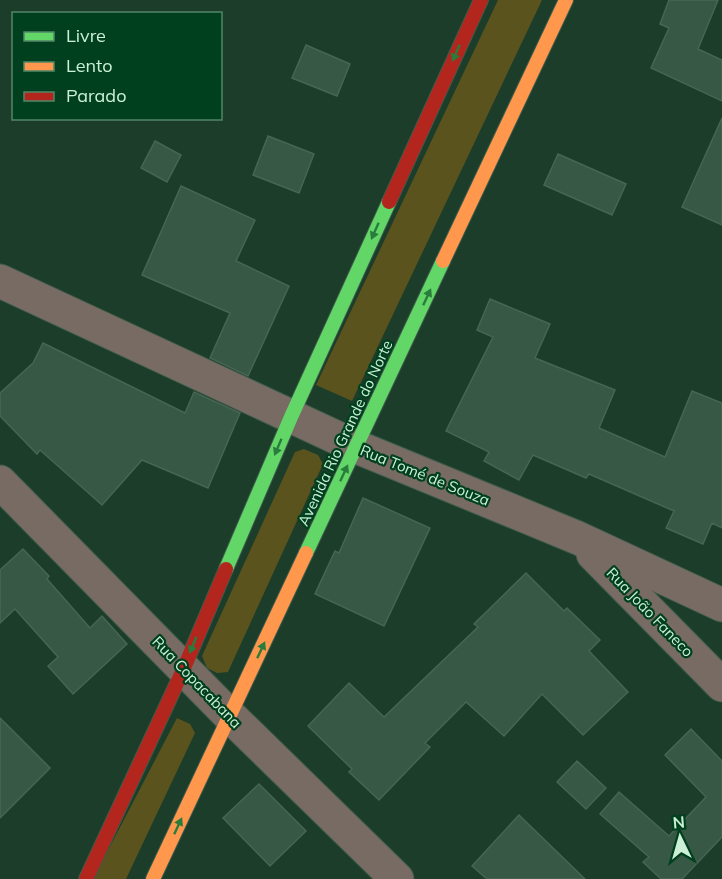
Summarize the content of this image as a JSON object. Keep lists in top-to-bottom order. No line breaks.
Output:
{"streets":{"street":["Avenida Rio Grande do Norte","Rua Tomé de Souza","Rua João Faneco","Rua Copacabana"]},"crossings":[["Avenida Rio Grande do Norte","Rua Tomé de Souza"],["Avenida Rio Grande do Norte","Rua Copacabana"],["Rua Tomé de Souza","Rua João Faneco"]],"legend":["Livre","Lento","Parado"],"north":"top"}
